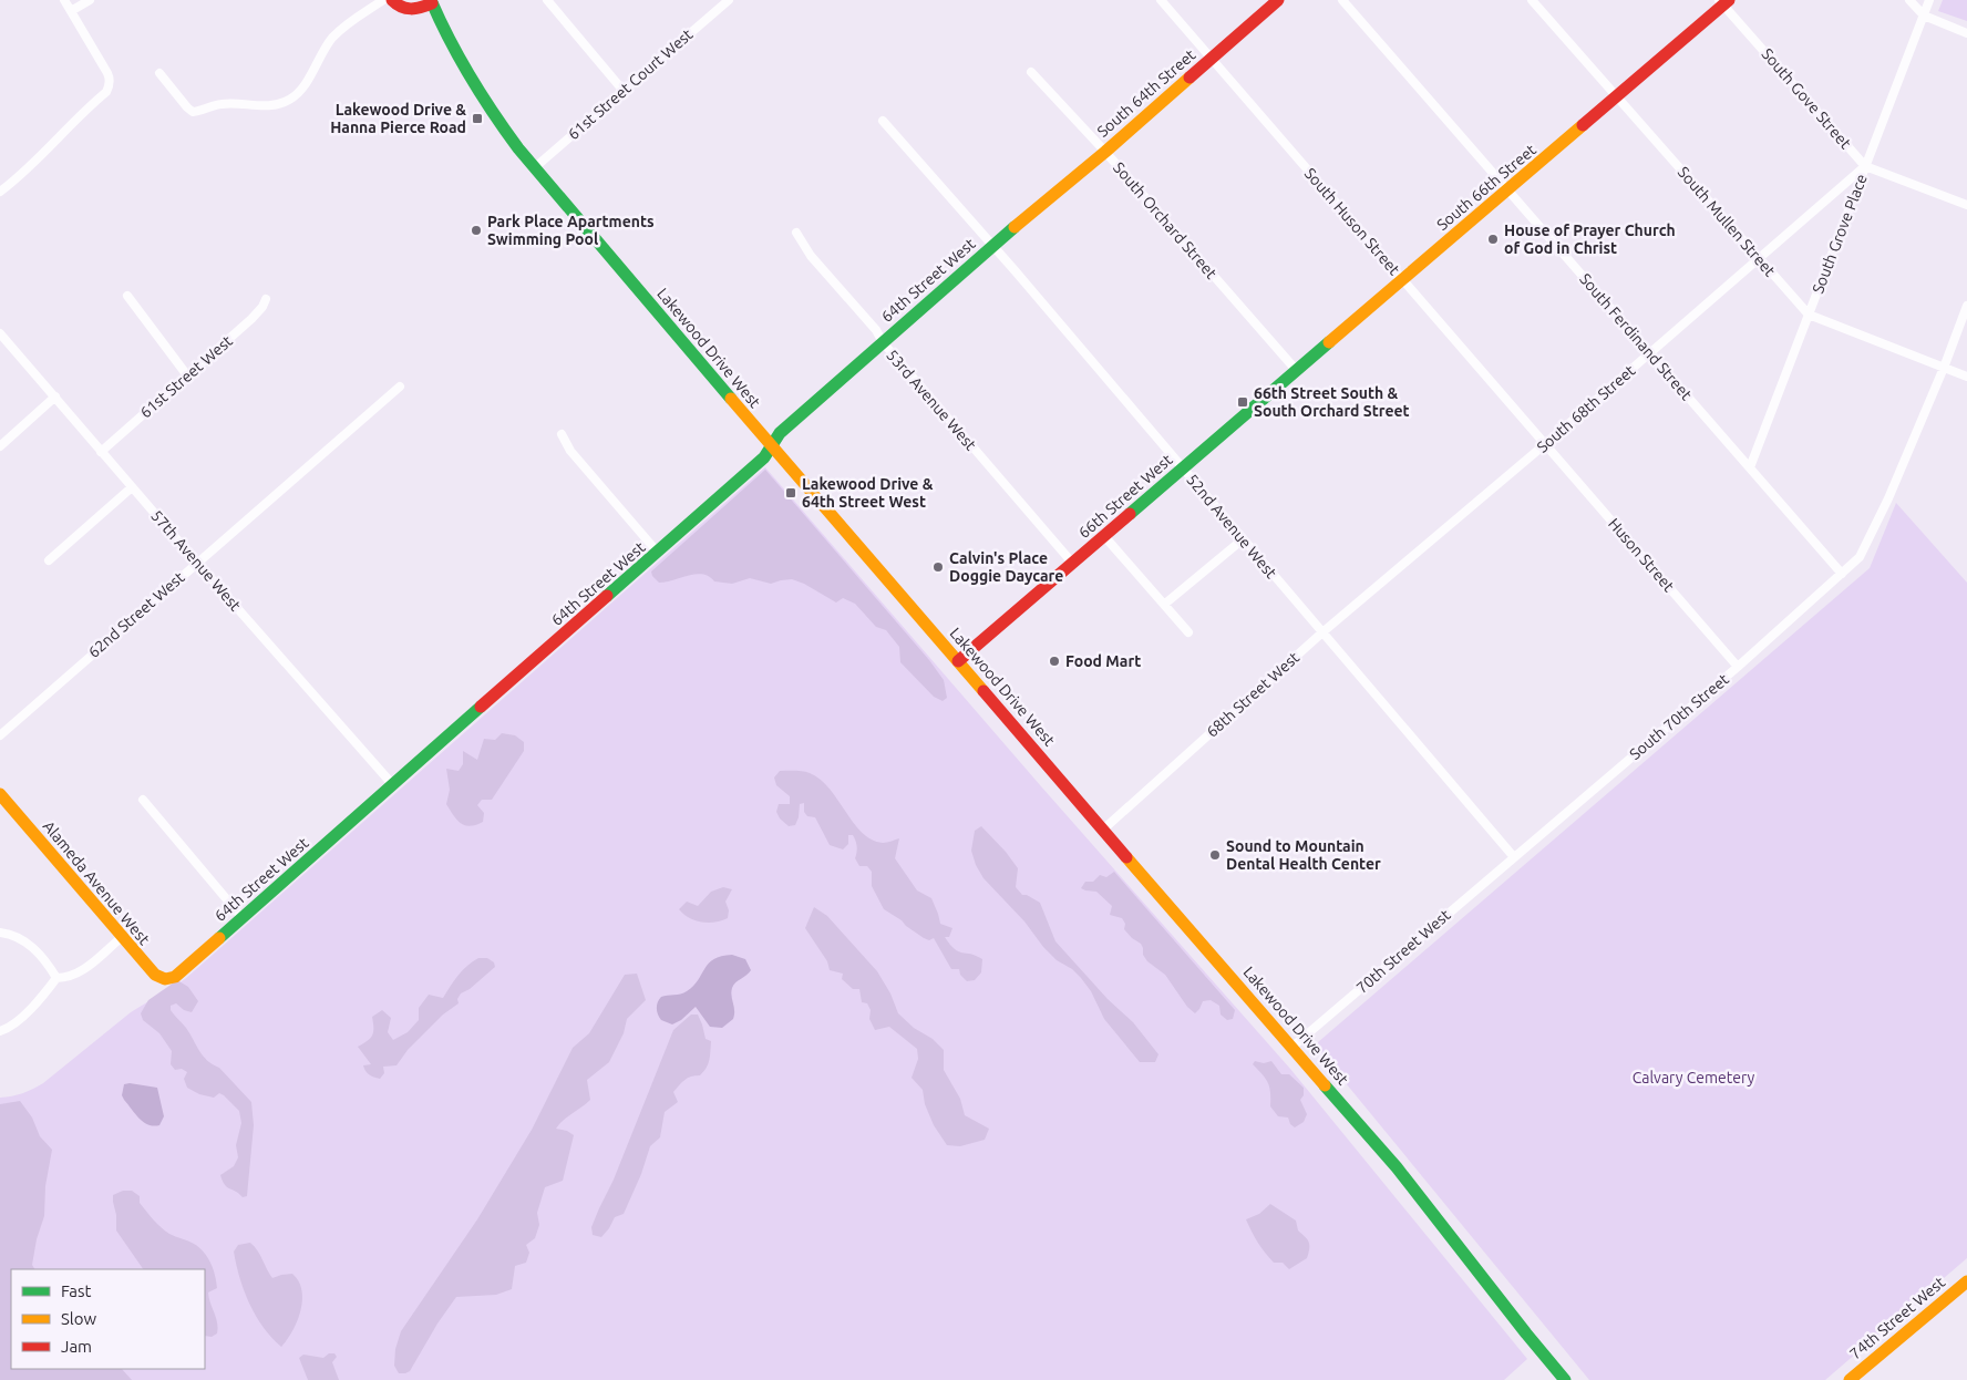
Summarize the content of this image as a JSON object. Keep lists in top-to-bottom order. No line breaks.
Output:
{"streets":{"street":["61st Street Court West","South 64th Street","South Gove Street","South 66th Street","South Orchard Street","South Huson Street","South Mullen Street","South Grove Place","64th Street West","South Ferdinand Street","Lakewood Drive West","61st Street West","53rd Avenue West","South 68th Street","66th Street West","52nd Avenue West","Huson Street","57th Avenue West","62nd Street West","68th Street West","South 70th Street","Alameda Avenue West","70th Street West","74th Street West"]},"crossings":[["61st Street Court West","Lakewood Drive West"],["South 64th Street","South Orchard Street"],["South 64th Street","South Huson Street"],["South 64th Street","64th Street West"],["South Gove Street","South 66th Street"],["South Gove Street","South Grove Place"],["South Gove Street","South 68th Street"],["South 66th Street","South Orchard Street"],["South 66th Street","South Huson Street"],["South 66th Street","South Mullen Street"],["South 66th Street","South Ferdinand Street"],["South 66th Street","66th Street West"],["South Huson Street","South 68th Street"],["South Huson Street","Huson Street"],["South Mullen Street","South Grove Place"],["South Mullen Street","South 68th Street"],["South Mullen Street","South 70th Street"],["South Grove Place","South Ferdinand Street"],["South Grove Place","South 68th Street"],["64th Street West","Lakewood Drive West"],["64th Street West","53rd Avenue West"],["64th Street West","52nd Avenue West"],["64th Street West","57th Avenue West"],["64th Street West","Alameda Avenue West"],["South Ferdinand Street","South 68th Street"],["South Ferdinand Street","South 70th Street"],["Lakewood Drive West","66th Street West"],["Lakewood Drive West","68th Street West"],["Lakewood Drive West","70th Street West"],["61st Street West","57th Avenue West"],["53rd Avenue West","66th Street West"],["South 68th Street","Huson Street"],["South 68th Street","68th Street West"],["66th Street West","52nd Avenue West"],["52nd Avenue West","68th Street West"],["52nd Avenue West","South 70th Street"],["52nd Avenue West","70th Street West"],["Huson Street","South 70th Street"],["57th Avenue West","62nd Street West"],["South 70th Street","70th Street West"]],"parks":["Calvary Cemetery"],"places":{"transit":["Lakewood Drive & Hanna Pierce Road","66th Street South & South Orchard Street","Lakewood Drive & 64th Street West"],"other":["Park Place Apartments Swimming Pool","House of Prayer Church of God in Christ","Calvin's Place Doggie Daycare","Food Mart","Sound to Mountain Dental Health Center"]},"legend":["Fast","Slow","Jam"]}
